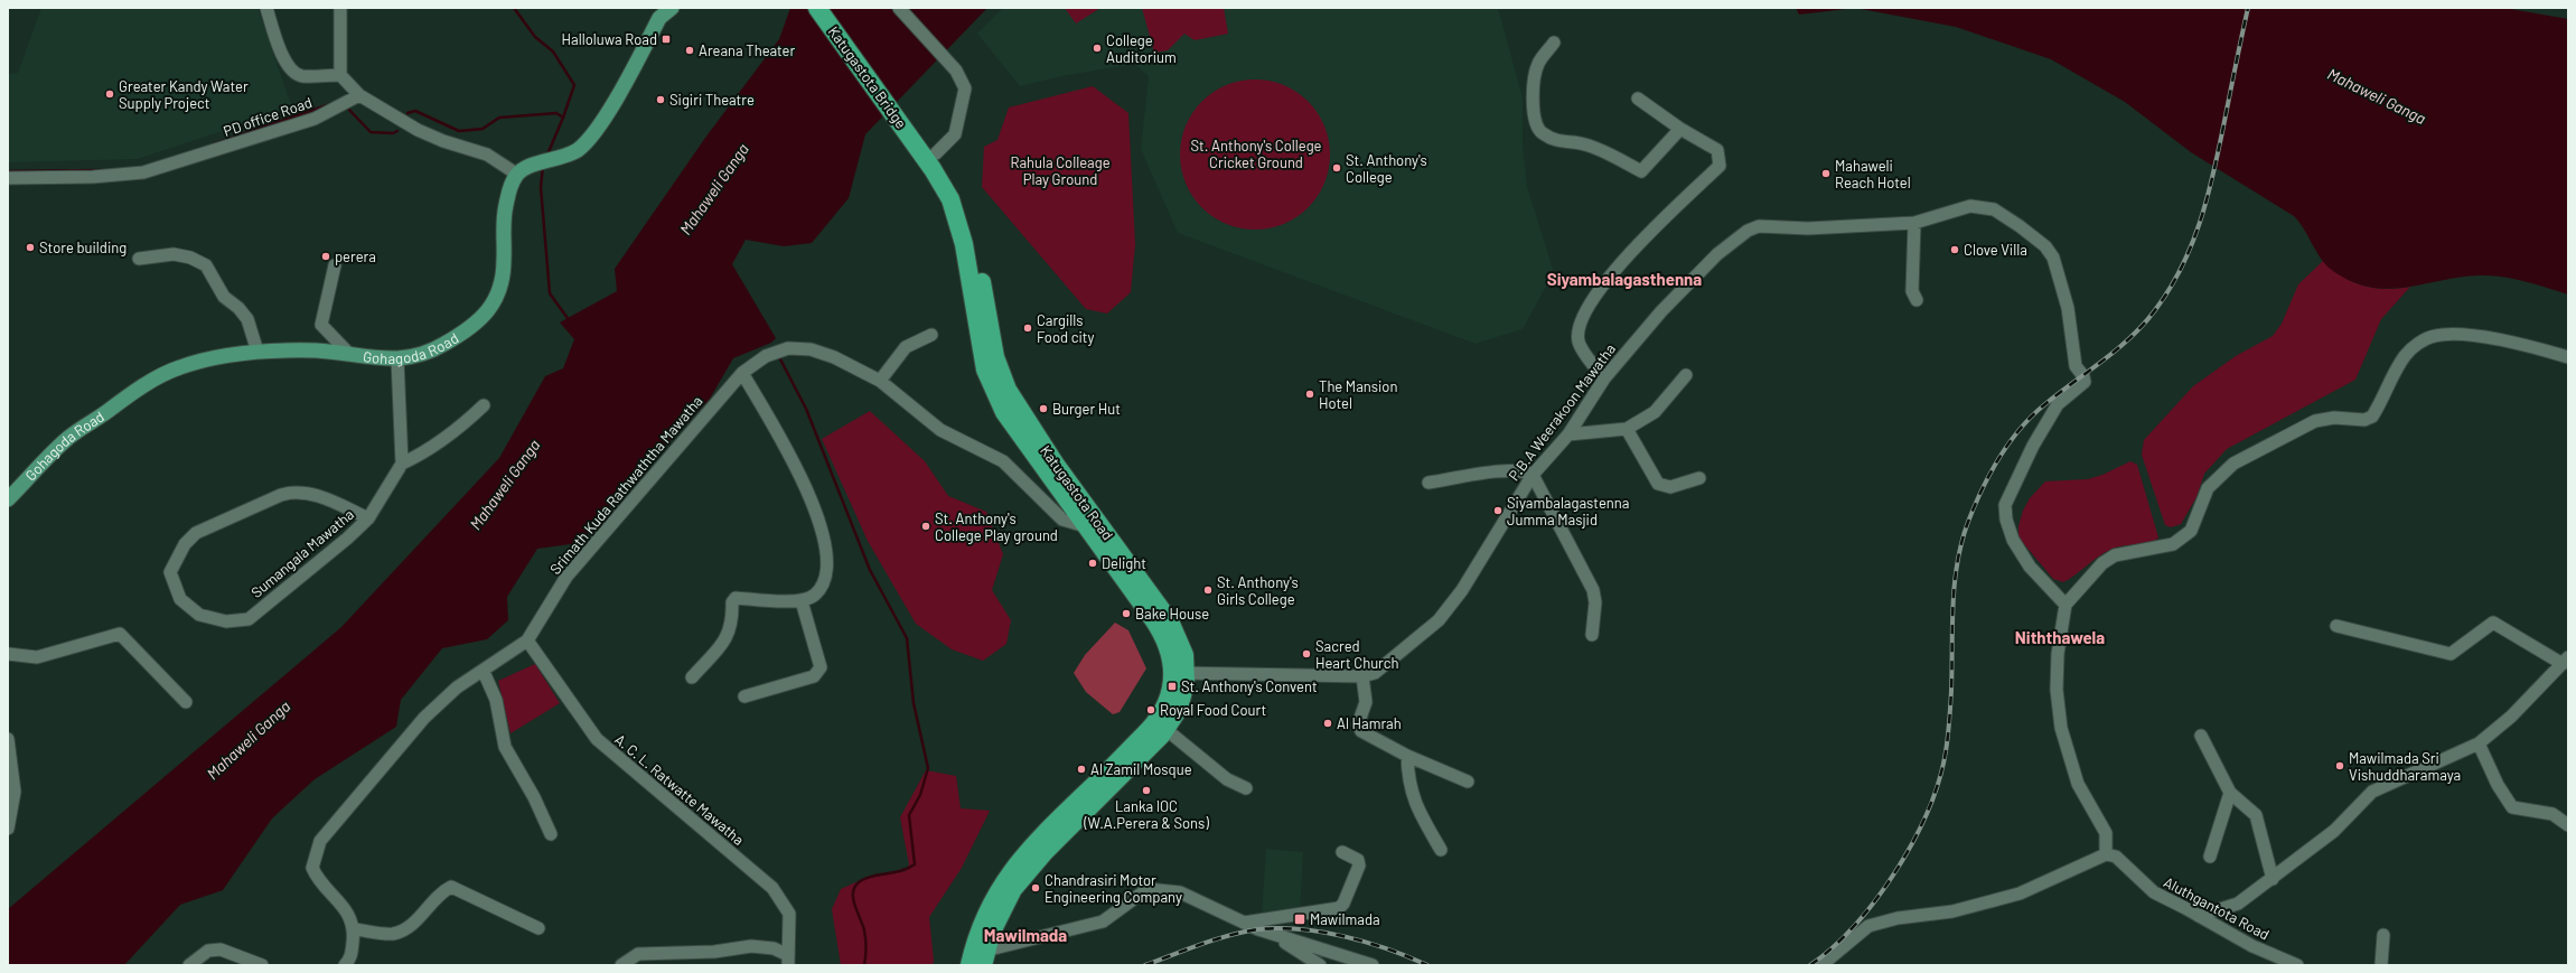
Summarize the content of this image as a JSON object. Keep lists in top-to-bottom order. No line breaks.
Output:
{"streets":{"highway":["Katugastota Bridge","Katugastota Road"],"main road":["Gohagoda Road"],"street":["PD office Road","P.B.A Weerakoon Mawatha","Srimath Kuda Rathwaththa Mawatha","Sumangala Mawatha","A. C. L. Ratwatte Mawatha","Aluthgantota Road"]},"crossings":[["Katugastota Bridge","Katugastota Road"],["P.B.A Weerakoon Mawatha","Katugastota Road"],["Srimath Kuda Rathwaththa Mawatha","A. C. L. Ratwatte Mawatha"]],"districts":["Siyambalagasthenna","Niththawela","Mawilmada"],"water":["Mahaweli Ganga"],"parks":["St. Anthony's College Cricket Ground","Rahula Colleage Play Ground"],"places":{"transit":["Halloluwa Road","St. Anthony's Convent","Mawilmada"],"other":["College Auditorium","Areana Theater","Greater Kandy Water Supply Project","Sigiri Theatre","St. Anthony's College","Mahaweli Reach Hotel","Store building","Clove Villa","perera","Cargills Food city","The Mansion Hotel","Burger Hut","Siyambalagastenna Jumma Masjid","St. Anthony's College Play ground","Delight","St. Anthony's Girls College","Bake House","Sacred Heart Church","Royal Food Court","Al Hamrah","Mawilmada Sri Vishuddharamaya","Al Zamil Mosque","Lanka IOC (W.A.Perera & Sons)","Chandrasiri Motor Engineering Company"]}}
